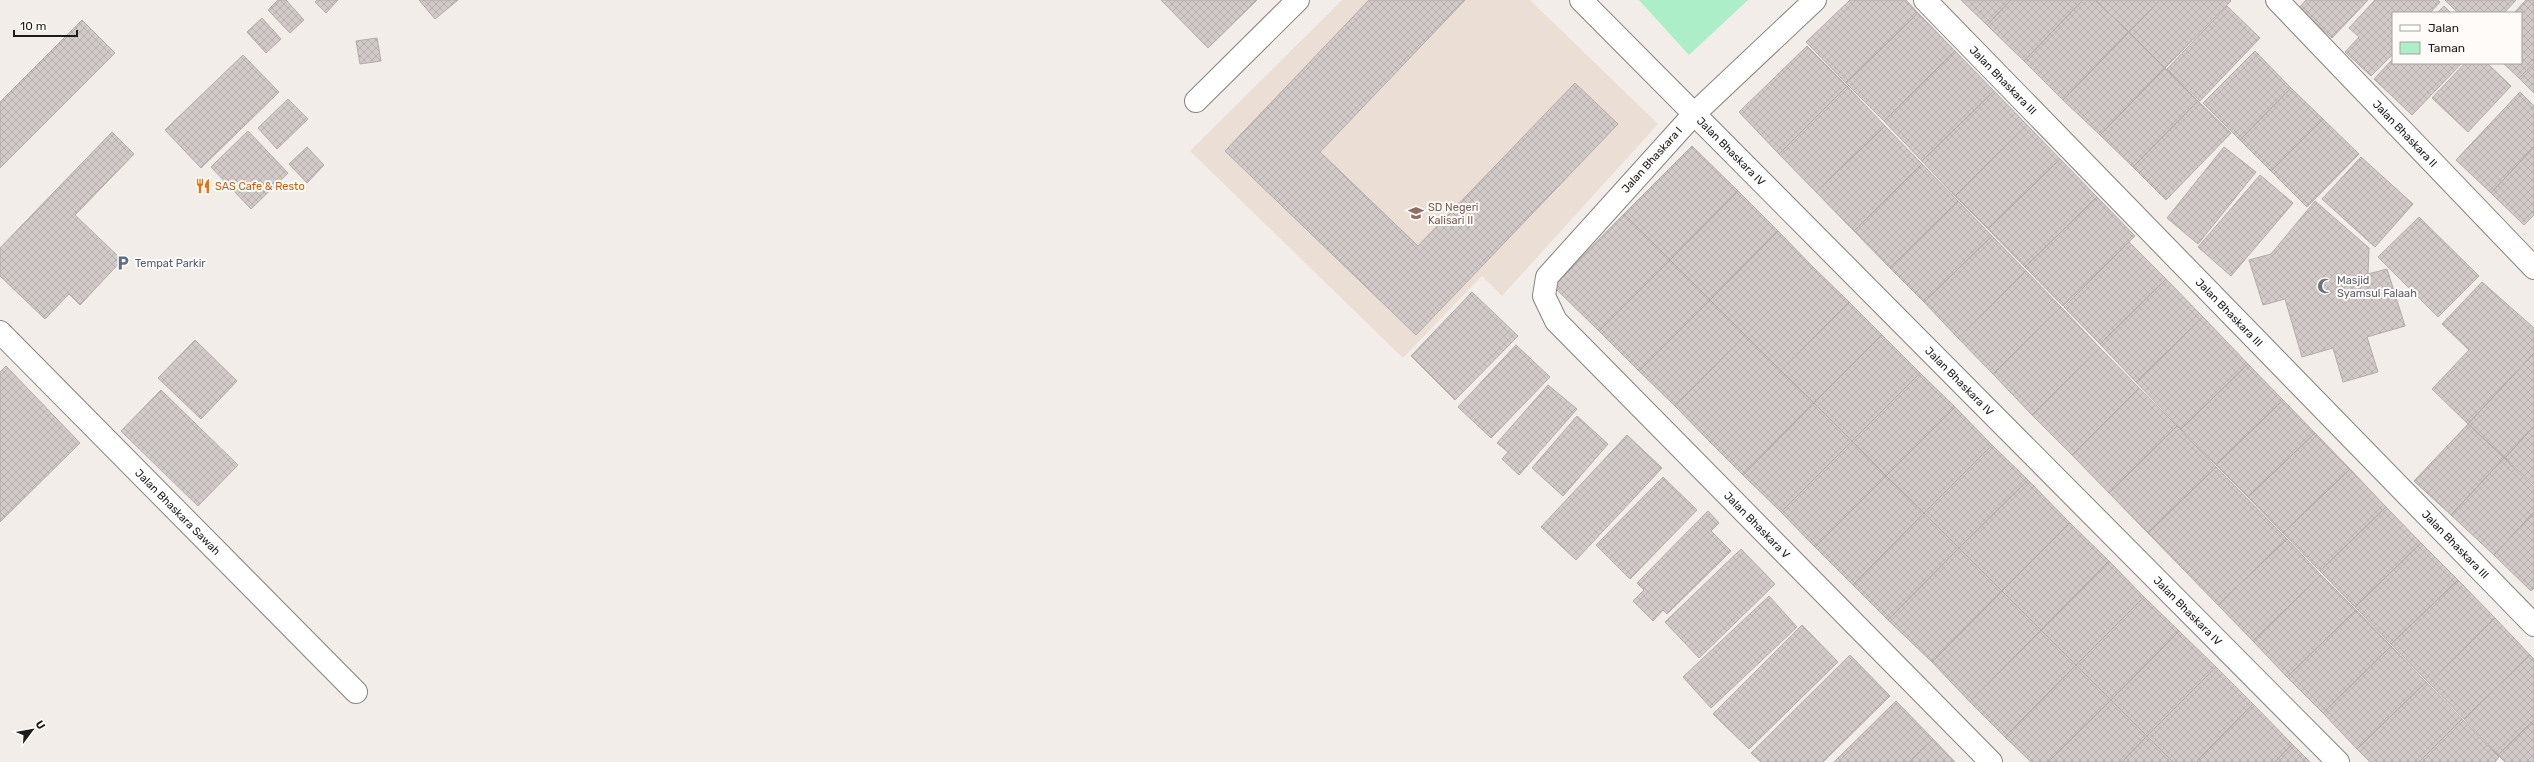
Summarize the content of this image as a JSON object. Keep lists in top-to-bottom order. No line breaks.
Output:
{"streets":{"street":["Jalan Bhaskara III","Jalan Bhaskara II","Jalan Bhaskara IV","Jalan Bhaskara I","Jalan Bhaskara Sawah","Jalan Bhaskara V"]},"crossings":[["Jalan Bhaskara IV","Jalan Bhaskara I"],["Jalan Bhaskara I","Jalan Bhaskara V"]],"places":{"restaurant":["SAS Cafe & Resto"],"school or university":["SD Negeri Kalisari II"],"parking":["Tempat Parkir"],"mosque":["Masjid Syamsul Falaah"]},"legend":["Jalan","Taman"],"scale_bar":"10 m","north":"top right"}
